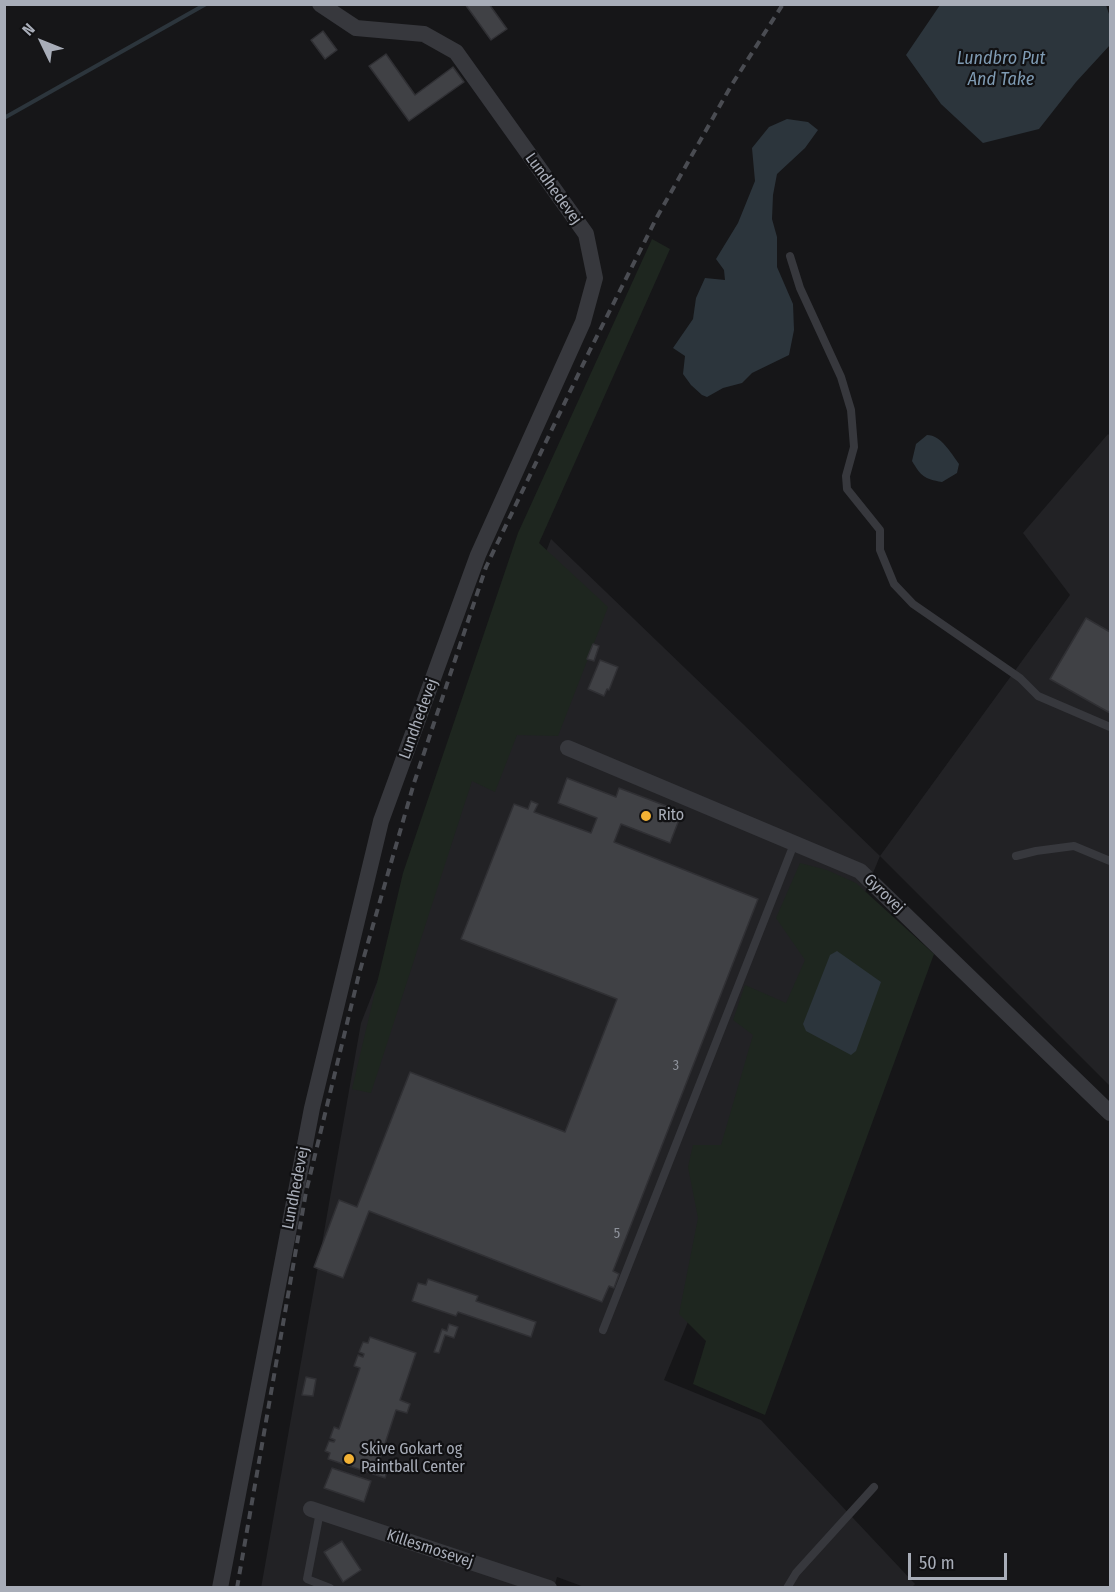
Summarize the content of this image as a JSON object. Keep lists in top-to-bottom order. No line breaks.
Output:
{"streets":{"street":["Lundhedevej","Gyrovej","Killesmosevej"]},"water":["Lundbro Put And Take"],"places":["Rito","Skive Gokart og Paintball Center"],"house_numbers":["3","5"],"scale_bar":"50 m","north":"top left"}
